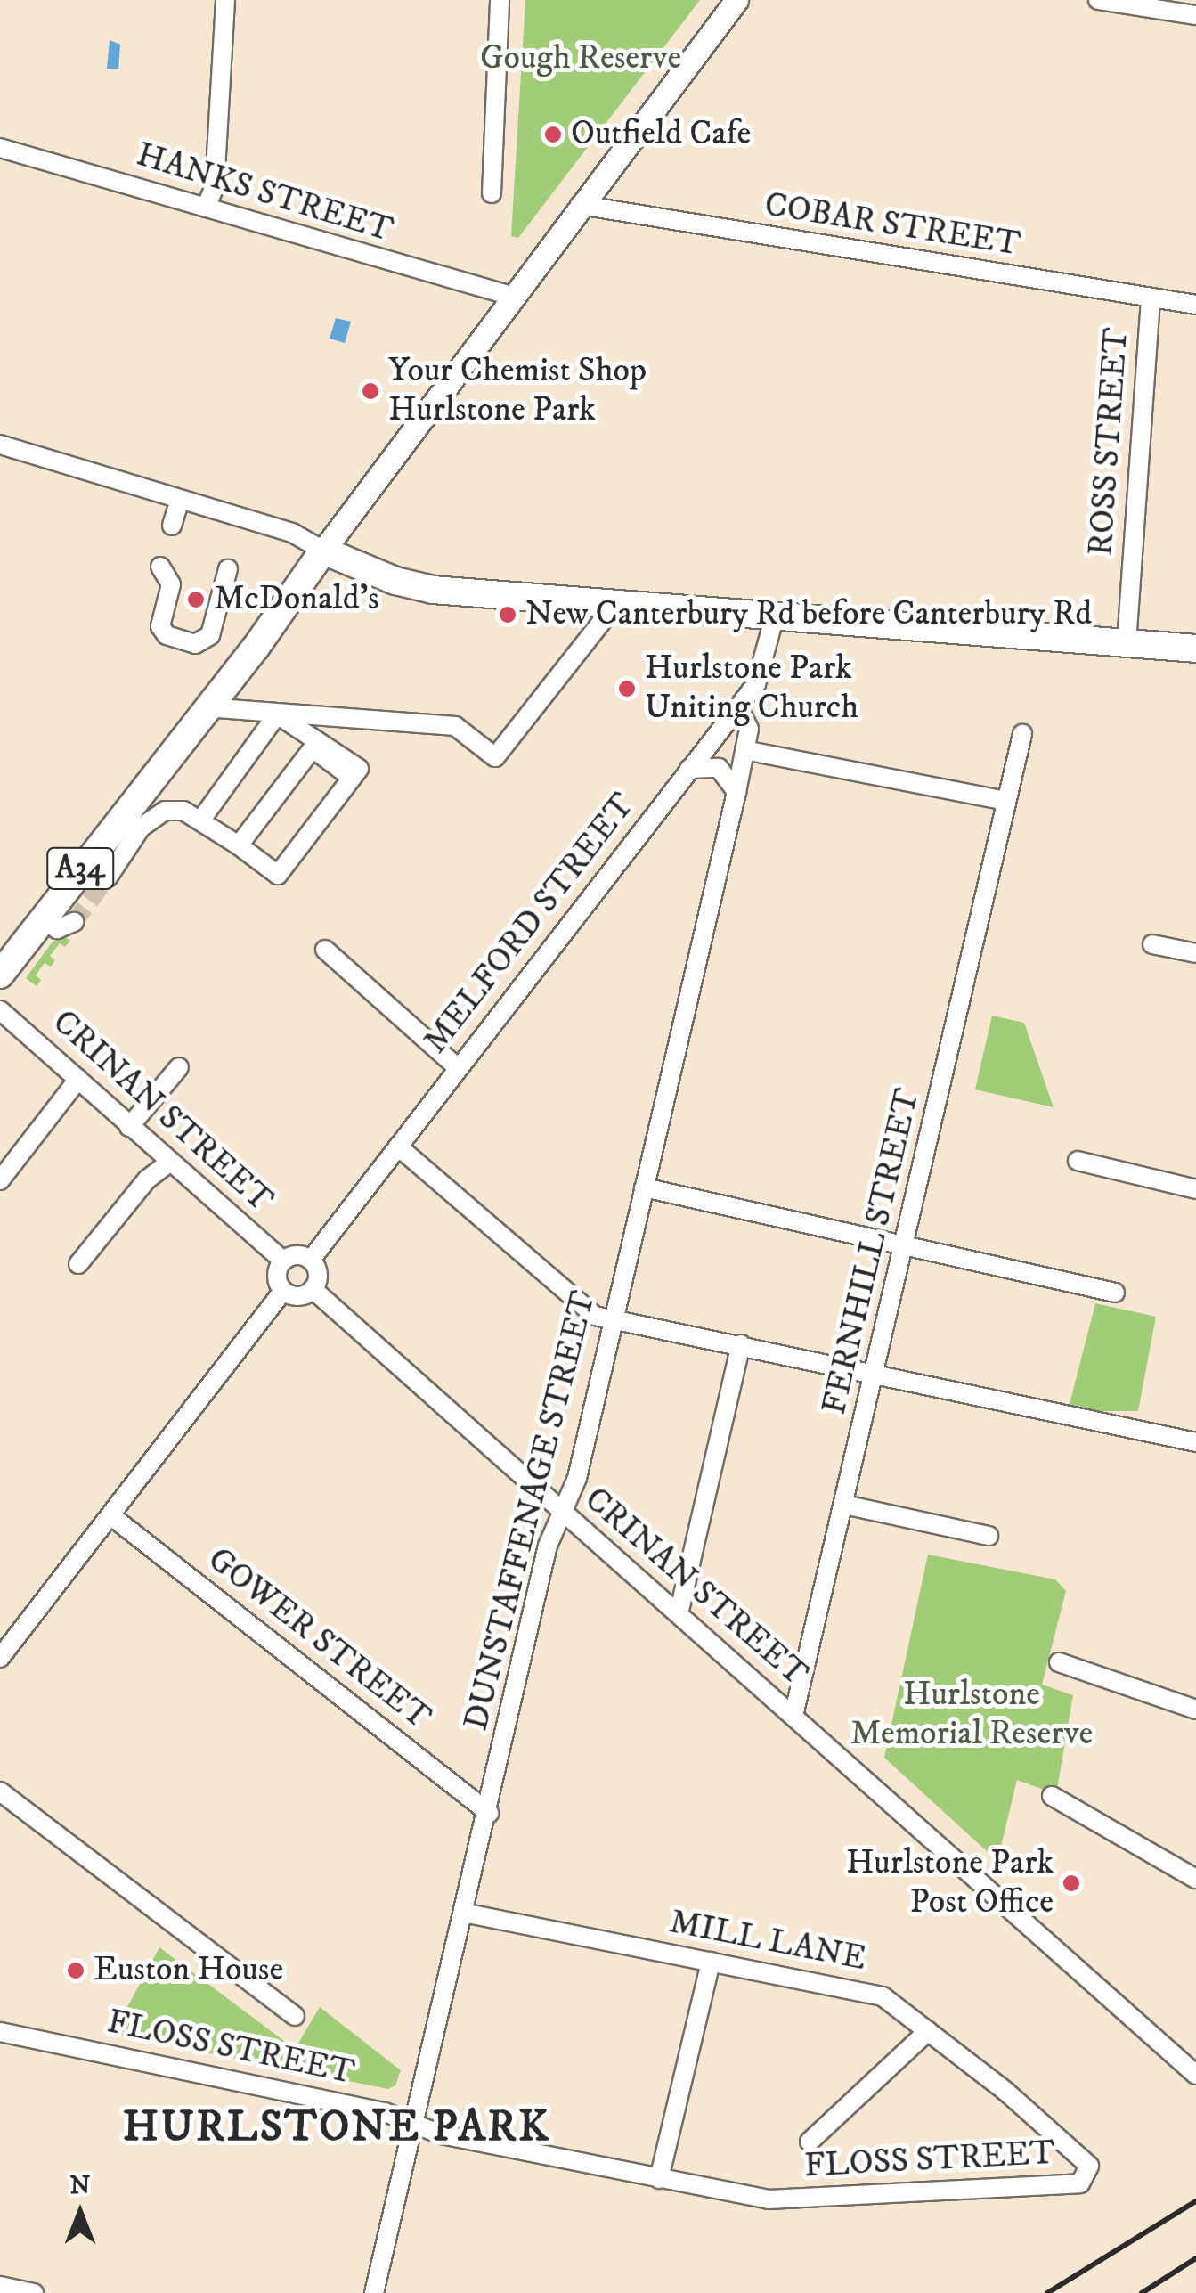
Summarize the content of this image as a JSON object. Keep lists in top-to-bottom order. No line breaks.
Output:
{"streets":{"highway":["A34"],"street":["HANKS STREET","COBAR STREET","ROSS STREET","MELFORD STREET","CRINAN STREET","FERNHILL STREET","DUNSTAFFENAGE STREET","GOWER STREET","MILL LANE","FLOSS STREET"]},"crossings":[["COBAR STREET","ROSS STREET"],["MELFORD STREET","CRINAN STREET"],["MELFORD STREET","DUNSTAFFENAGE STREET"],["CRINAN STREET","FERNHILL STREET"],["CRINAN STREET","DUNSTAFFENAGE STREET"],["DUNSTAFFENAGE STREET","GOWER STREET"],["DUNSTAFFENAGE STREET","MILL LANE"],["DUNSTAFFENAGE STREET","FLOSS STREET"],["MILL LANE","FLOSS STREET"]],"districts":["HURLSTONE PARK"],"parks":["Gough Reserve","Hurlstone Memorial Reserve"],"places":["Outfield Cafe","Your Chemist Shop Hurlstone Park","McDonald's","New Canterbury Rd before Canterbury Rd","Hurlstone Park Uniting Church","Hurlstone Park Post Office","Euston House"],"north":"top"}
